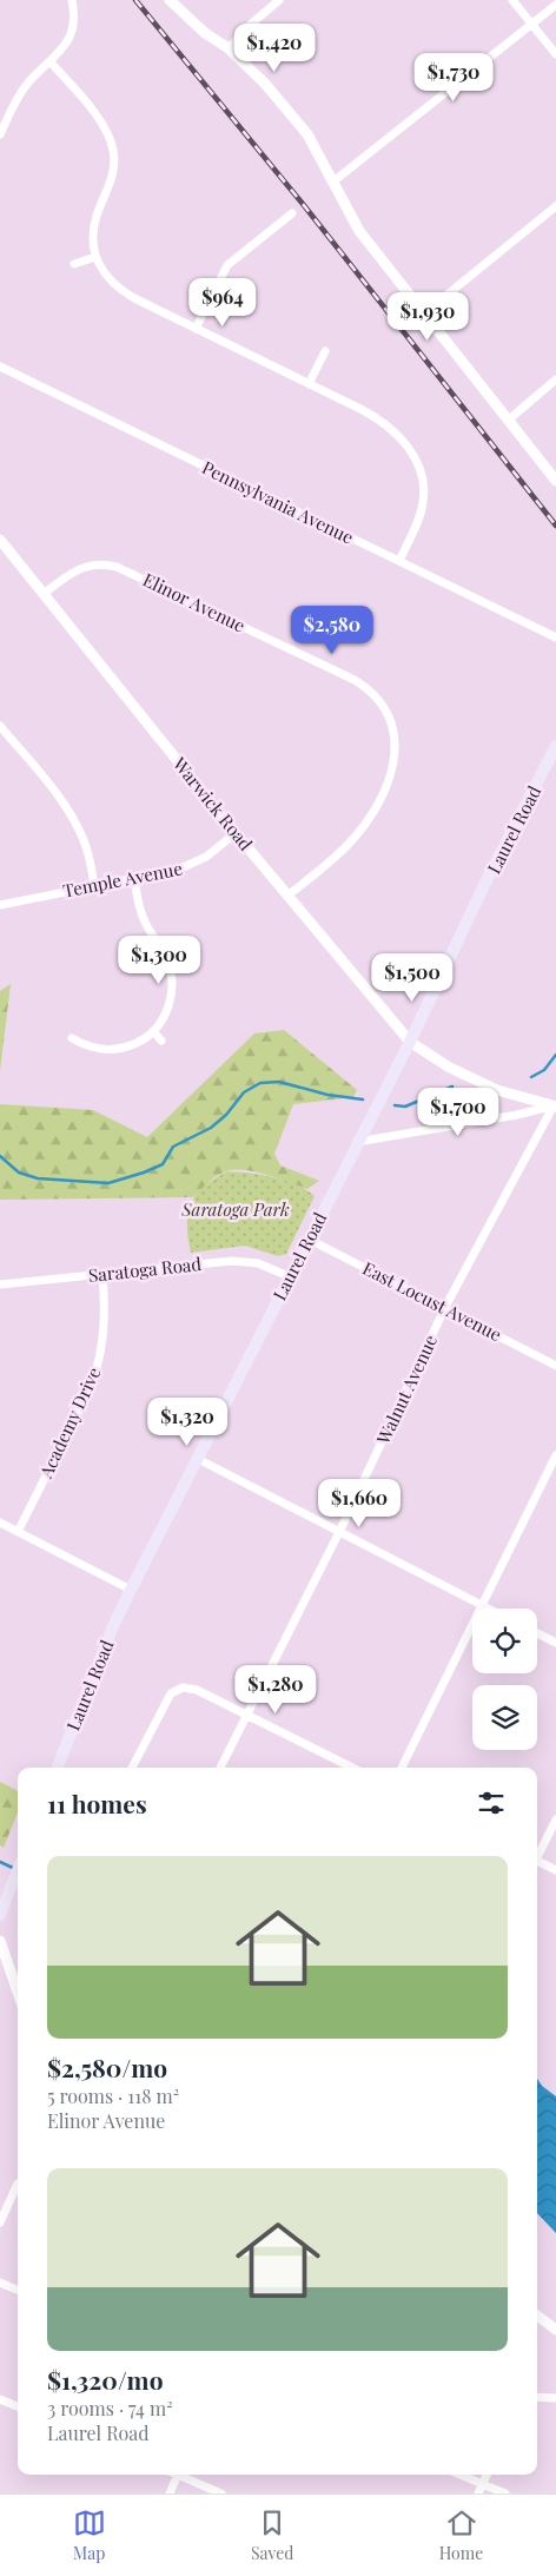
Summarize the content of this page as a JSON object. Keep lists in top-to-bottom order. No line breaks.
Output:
{"streets":{"main road":["Laurel Road"],"street":["Pennsylvania Avenue","Elinor Avenue","Warwick Road","Temple Avenue","Saratoga Road","East Locust Avenue","Walnut Avenue","Academy Drive"]},"crossings":[["Elinor Avenue","Warwick Road"],["Warwick Road","Laurel Road"],["Warwick Road","Temple Avenue"],["Warwick Road","Walnut Avenue"],["Laurel Road","Saratoga Road"],["Laurel Road","East Locust Avenue"],["Saratoga Road","Academy Drive"],["East Locust Avenue","Walnut Avenue"]],"parks":["Saratoga Park"],"page":{"price":["$1,420","$1,730","$964","$1,930","$2,580","$1,300","$1,500","$1,700","$1,320","$1,660","$1,280"],"heading":"11 homes","list":[{"name":"$2,580/mo","note":"5 rooms · 118 m² · Elinor Avenue"},{"name":"$1,320/mo","note":"3 rooms · 74 m² · Laurel Road"}],"tabs":["Map","Saved","Home"]}}
